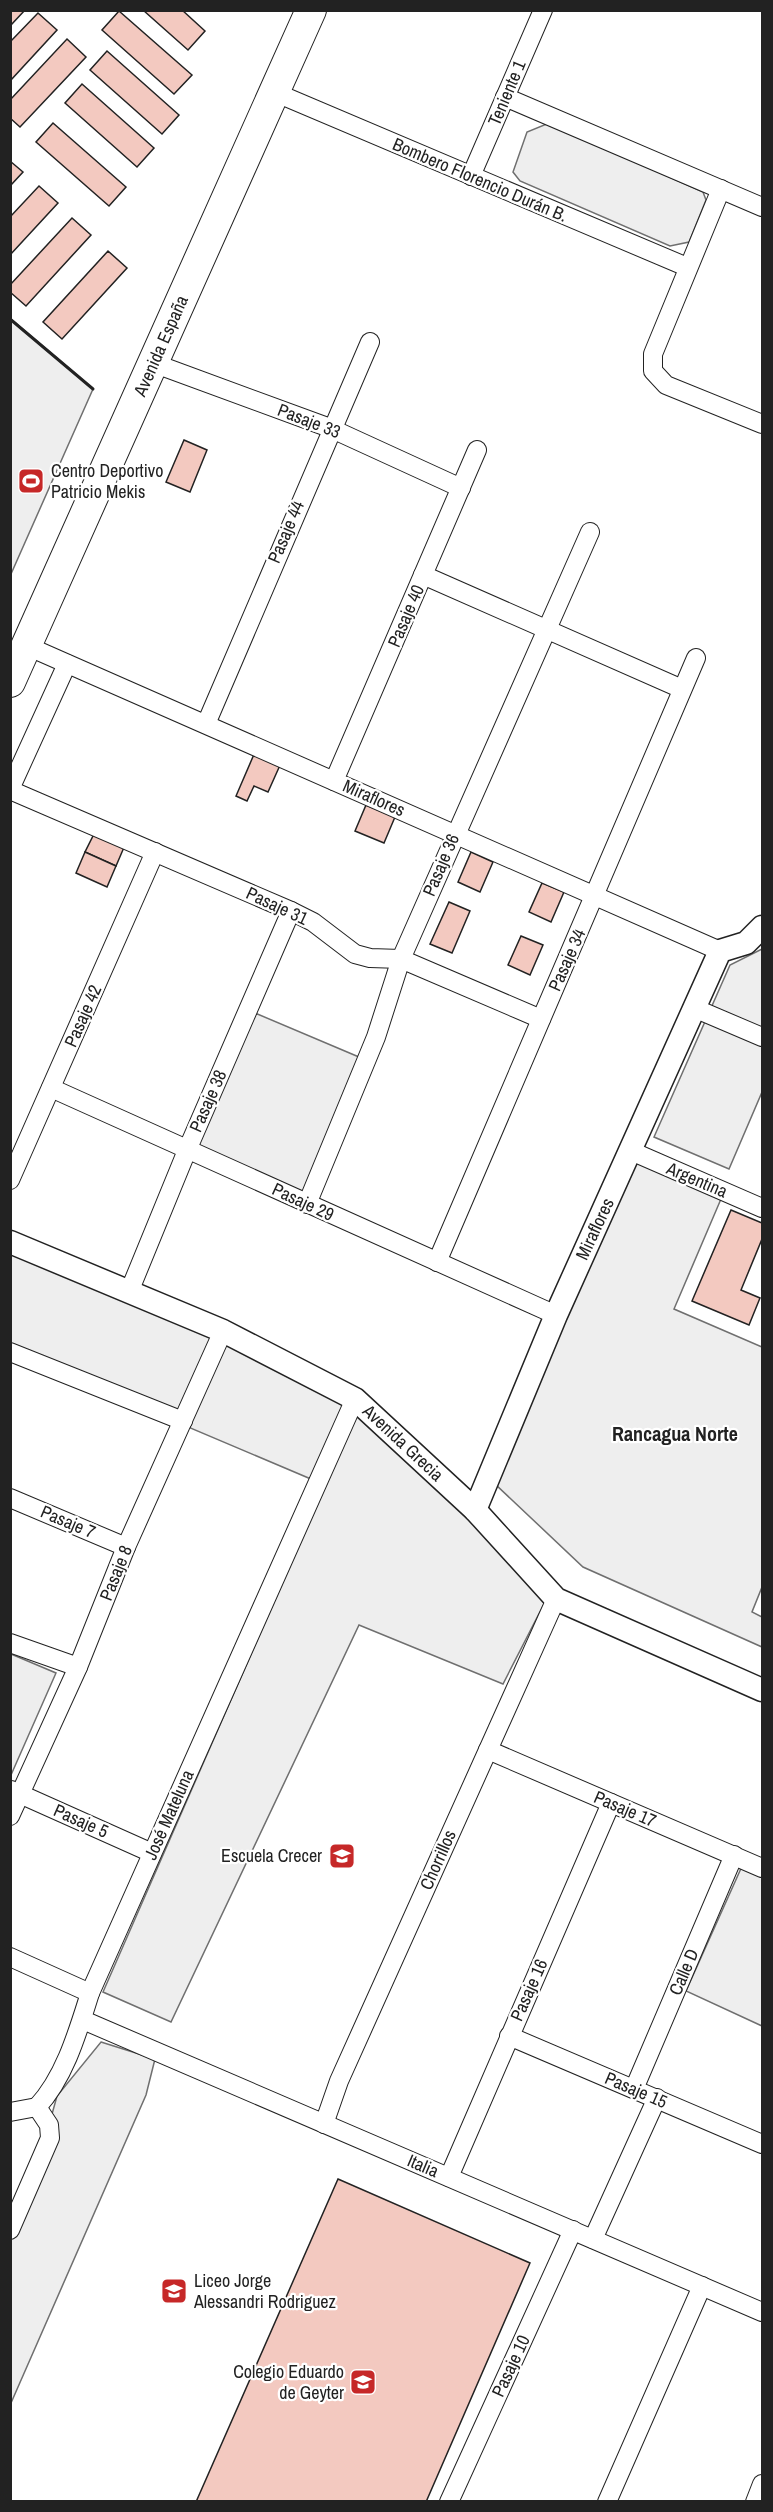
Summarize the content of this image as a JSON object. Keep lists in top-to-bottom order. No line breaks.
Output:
{"streets":{"main road":["Avenida España"],"street":["Teniente 1","Bombero Florencio Durán B.","Pasaje 33","Pasaje 44","Pasaje 40","Miraflores","Pasaje 36","Pasaje 31","Pasaje 34","Pasaje 42","Pasaje 38","Argentina","Pasaje 29","Avenida Grecia","Pasaje 7","Pasaje 8","Pasaje 17","José Mateluna","Pasaje 5","Chorrillos","Calle D","Pasaje 16","Pasaje 15","Italia","Pasaje 10"]},"crossings":[["Teniente 1","Bombero Florencio Durán B."],["Bombero Florencio Durán B.","Avenida España"],["Avenida España","Pasaje 33"],["Avenida España","Miraflores"],["Pasaje 33","Pasaje 44"],["Pasaje 33","Pasaje 40"],["Pasaje 44","Miraflores"],["Pasaje 40","Miraflores"],["Miraflores","Pasaje 36"],["Miraflores","Pasaje 34"],["Miraflores","Argentina"],["Miraflores","Pasaje 29"],["Miraflores","Avenida Grecia"],["Pasaje 36","Pasaje 31"],["Pasaje 36","Pasaje 29"],["Pasaje 31","Pasaje 34"],["Pasaje 31","Pasaje 42"],["Pasaje 31","Pasaje 38"],["Pasaje 34","Pasaje 29"],["Pasaje 42","Pasaje 29"],["Pasaje 38","Pasaje 29"],["Pasaje 38","Avenida Grecia"],["Avenida Grecia","Pasaje 8"],["Avenida Grecia","José Mateluna"],["Avenida Grecia","Chorrillos"],["Pasaje 7","Pasaje 8"],["Pasaje 8","Pasaje 5"],["Pasaje 17","Chorrillos"],["Pasaje 17","Calle D"],["Pasaje 17","Pasaje 16"],["José Mateluna","Pasaje 5"],["José Mateluna","Italia"],["Chorrillos","Italia"],["Calle D","Pasaje 15"],["Pasaje 16","Pasaje 15"],["Pasaje 16","Italia"],["Italia","Pasaje 10"]],"districts":["Rancagua Norte"],"places":{"sports":["Centro Deportivo Patricio Mekis"],"school or university":["Escuela Crecer","Liceo Jorge Alessandri Rodriguez","Colegio Eduardo de Geyter"]}}
